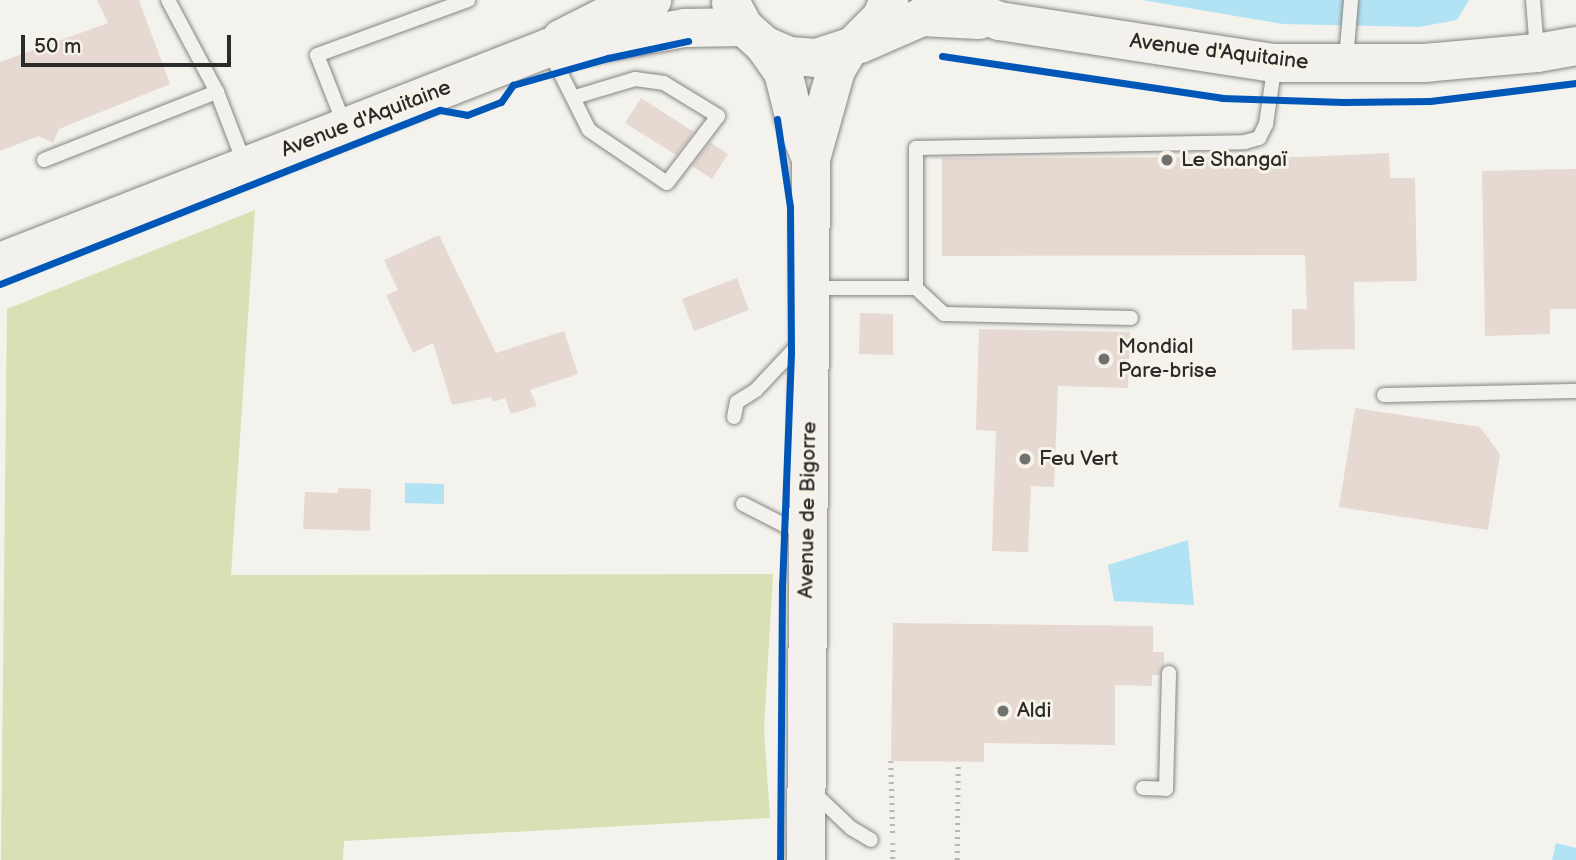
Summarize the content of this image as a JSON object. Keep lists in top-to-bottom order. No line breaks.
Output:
{"streets":{"street":["Avenue d'Aquitaine","Avenue de Bigorre"]},"crossings":[["Avenue d'Aquitaine","Avenue de Bigorre"]],"places":["Le Shangaï","Mondial Pare-brise","Feu Vert","Aldi"],"scale_bar":"50 m"}
